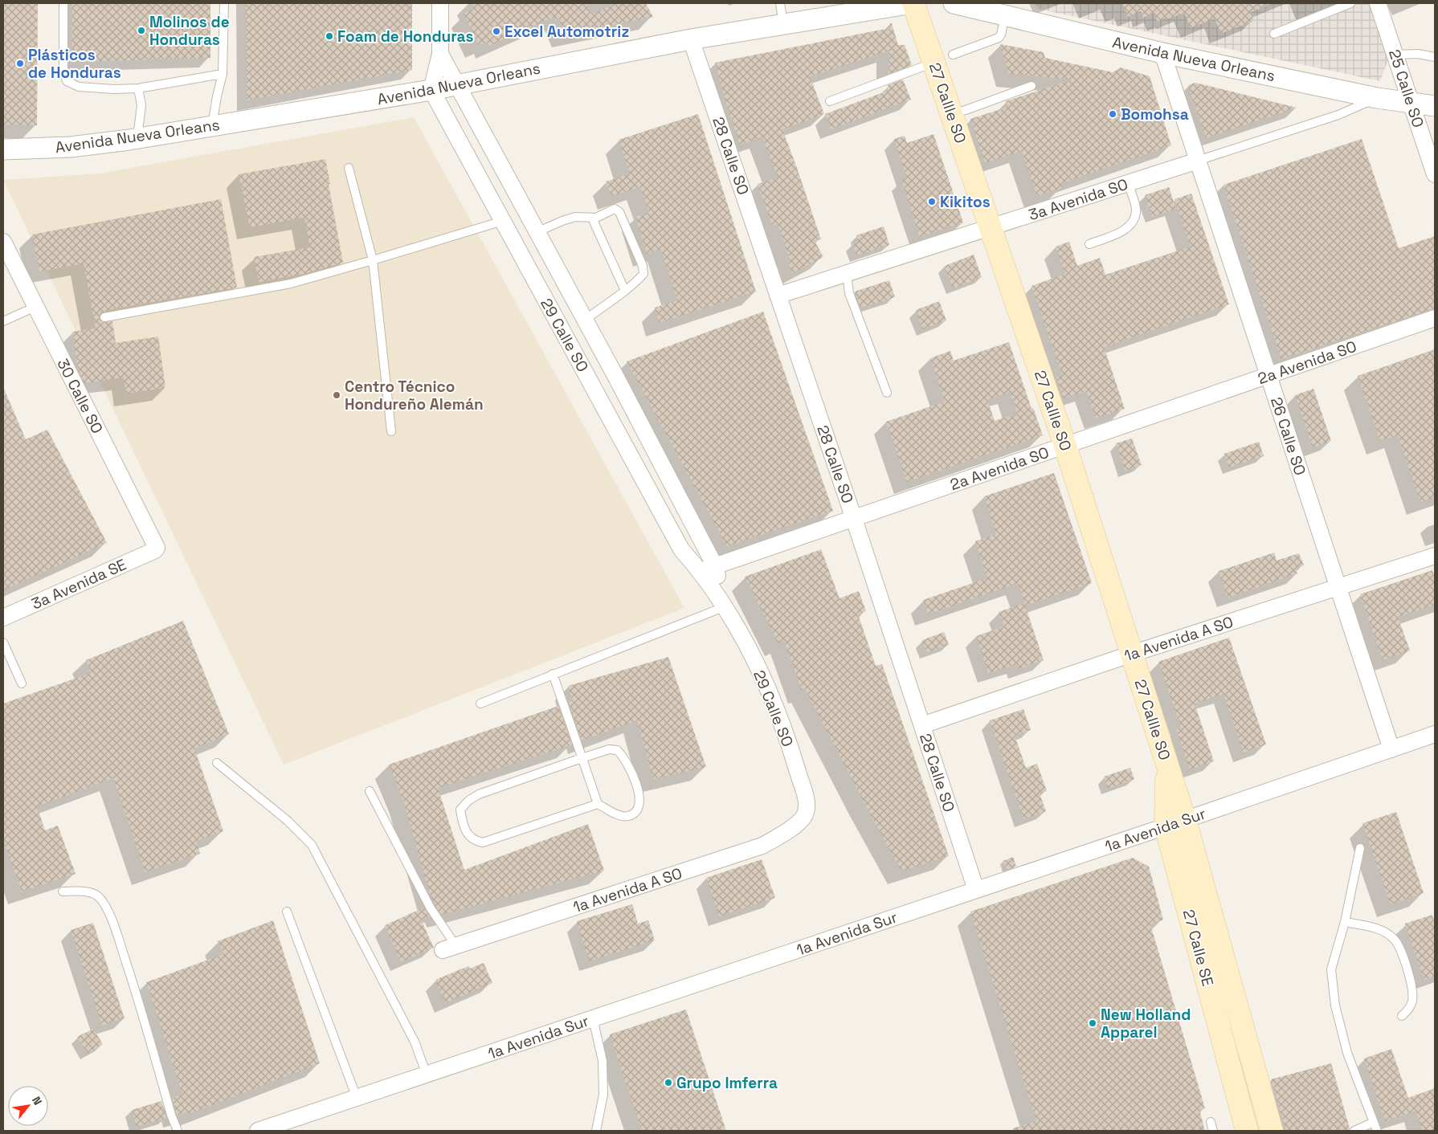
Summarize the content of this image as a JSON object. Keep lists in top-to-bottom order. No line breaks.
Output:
{"streets":{"main road":["27 Callle SO","27 Calle SE"],"street":["Avenida Nueva Orleans","25 Calle SO","28 Calle SO","3a Avenida SO","29 Calle SO","2a Avenida SO","30 Calle SO","26 Calle SO","3a Avenida SE","1a Avenida A SO","1a Avenida Sur"]},"crossings":[["Avenida Nueva Orleans","25 Calle SO"],["Avenida Nueva Orleans","27 Callle SO"],["Avenida Nueva Orleans","28 Calle SO"],["Avenida Nueva Orleans","3a Avenida SO"],["Avenida Nueva Orleans","29 Calle SO"],["Avenida Nueva Orleans","26 Calle SO"],["27 Callle SO","3a Avenida SO"],["27 Callle SO","2a Avenida SO"],["27 Callle SO","1a Avenida A SO"],["27 Callle SO","27 Calle SE"],["28 Calle SO","3a Avenida SO"],["28 Calle SO","2a Avenida SO"],["28 Calle SO","1a Avenida A SO"],["28 Calle SO","1a Avenida Sur"],["3a Avenida SO","26 Calle SO"],["29 Calle SO","2a Avenida SO"],["29 Calle SO","1a Avenida A SO"],["2a Avenida SO","26 Calle SO"],["30 Calle SO","3a Avenida SE"],["26 Calle SO","1a Avenida A SO"],["26 Calle SO","1a Avenida Sur"],["1a Avenida Sur","27 Calle SE"]],"places":["Molinos de Honduras","Excel Automotriz","Foam de Honduras","Plásticos de Honduras","Bomohsa","Kikitos","Centro Técnico Hondureño Alemán","New Holland Apparel","Grupo Imferra"],"north":"top right"}
